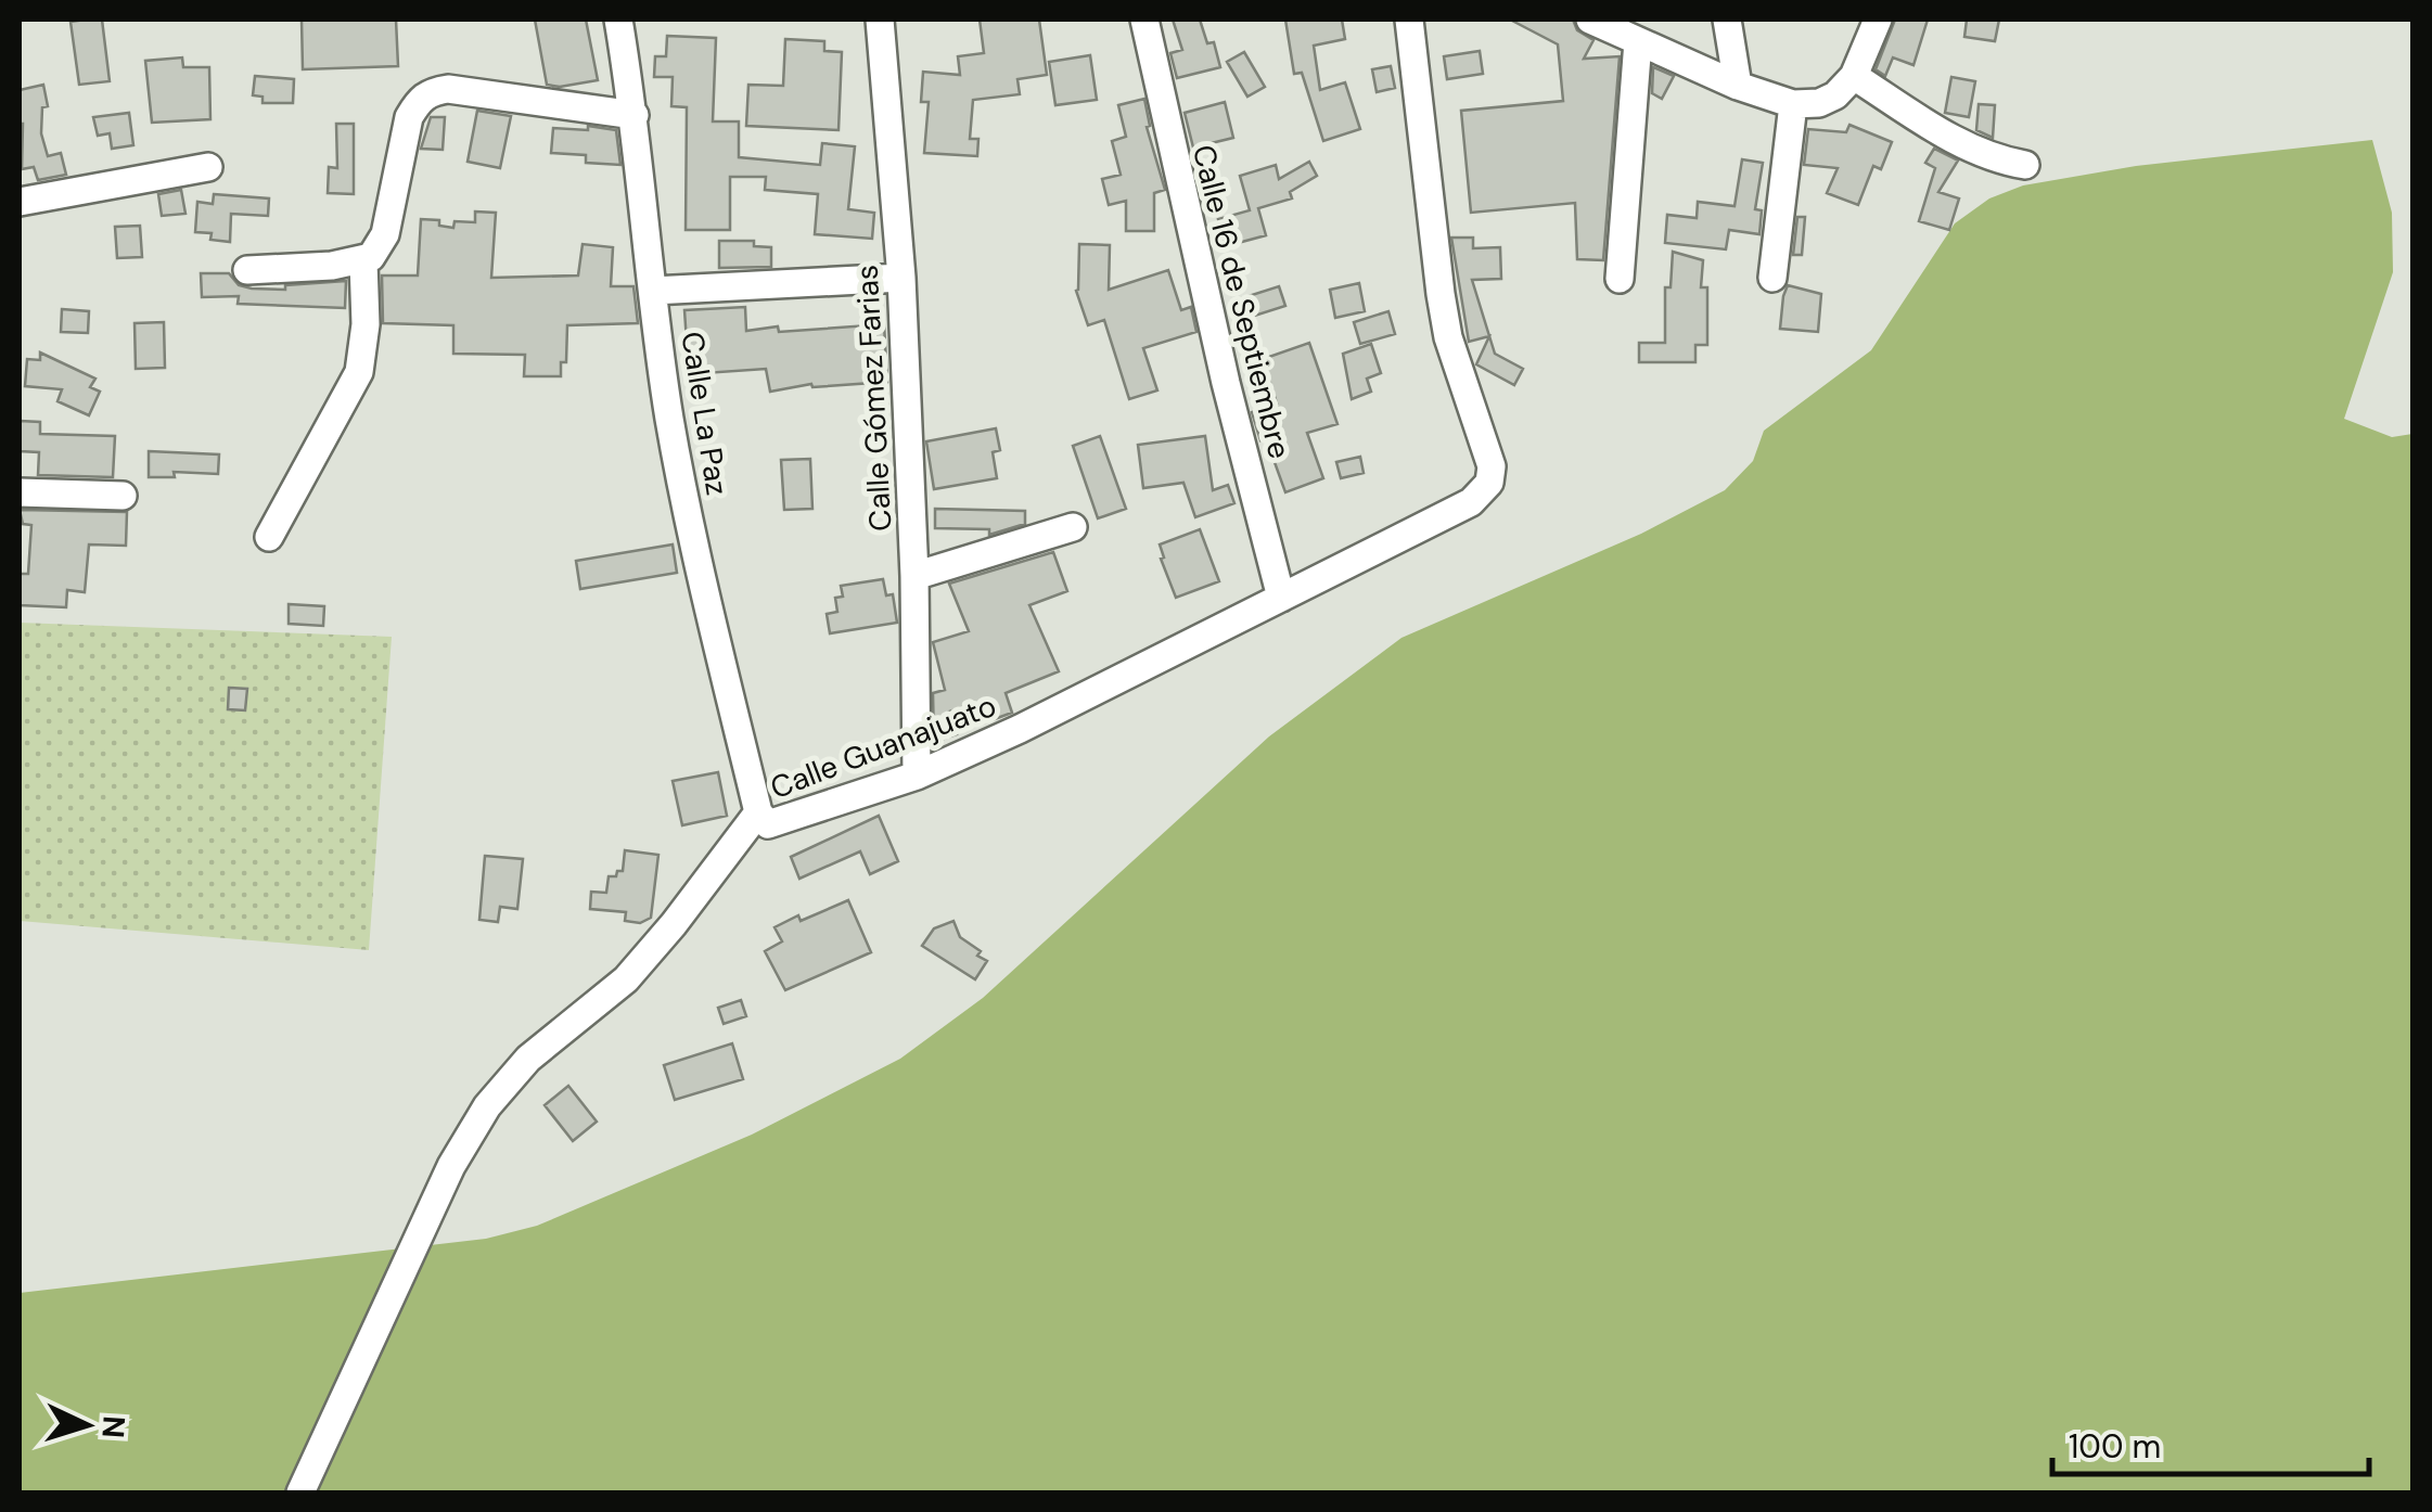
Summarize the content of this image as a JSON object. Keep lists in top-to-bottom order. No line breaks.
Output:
{"streets":{"street":["Calle 16 de Septiembre","Calle Gómez Farias","Calle La Paz","Calle Guanajuato"]},"crossings":[["Calle 16 de Septiembre","Calle Guanajuato"],["Calle Gómez Farias","Calle Guanajuato"],["Calle La Paz","Calle Guanajuato"]],"scale_bar":"100 m","north":"right"}
